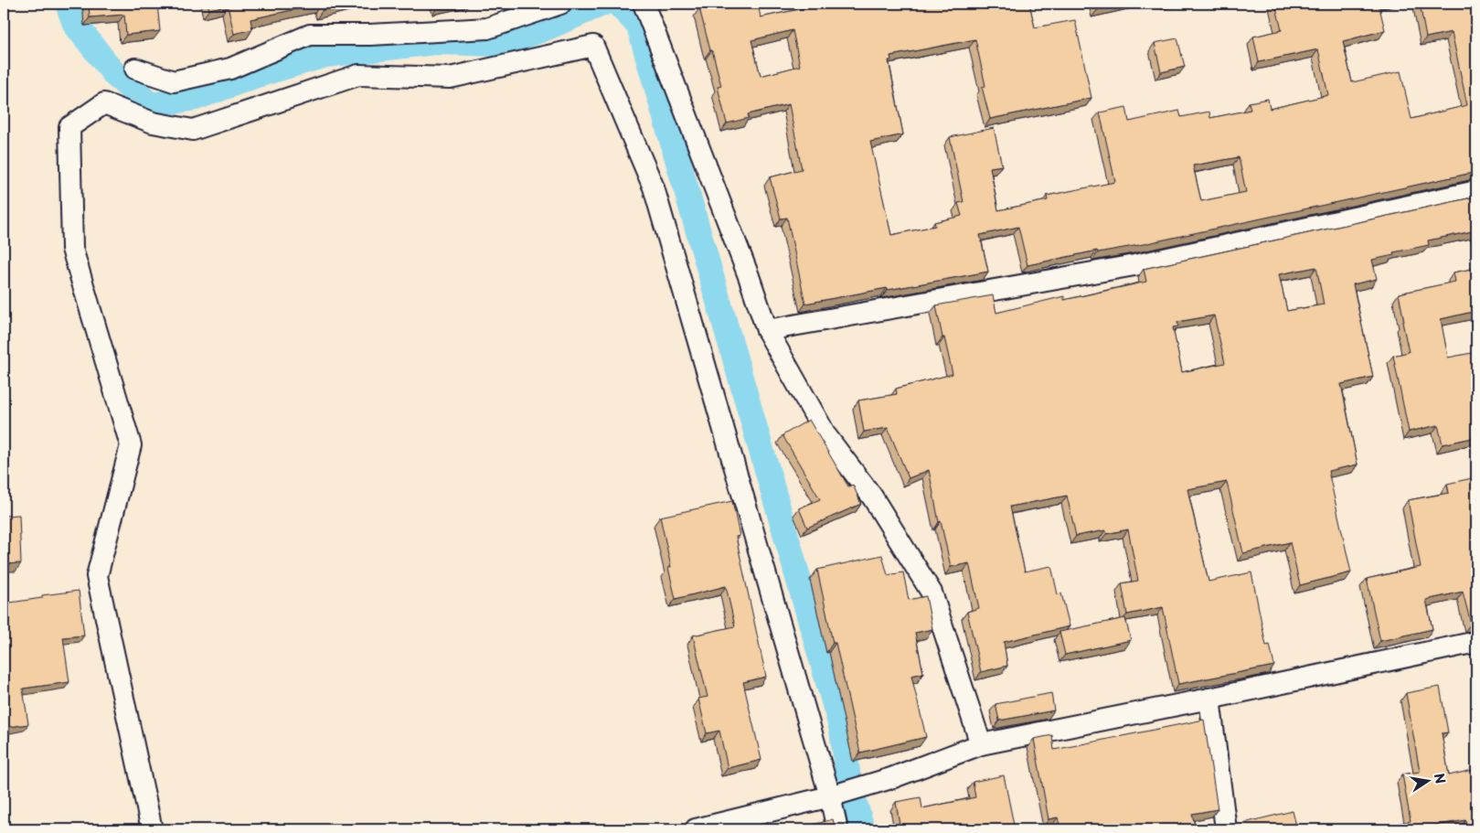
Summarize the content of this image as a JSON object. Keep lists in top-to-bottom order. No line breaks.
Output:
{"north":"right"}
